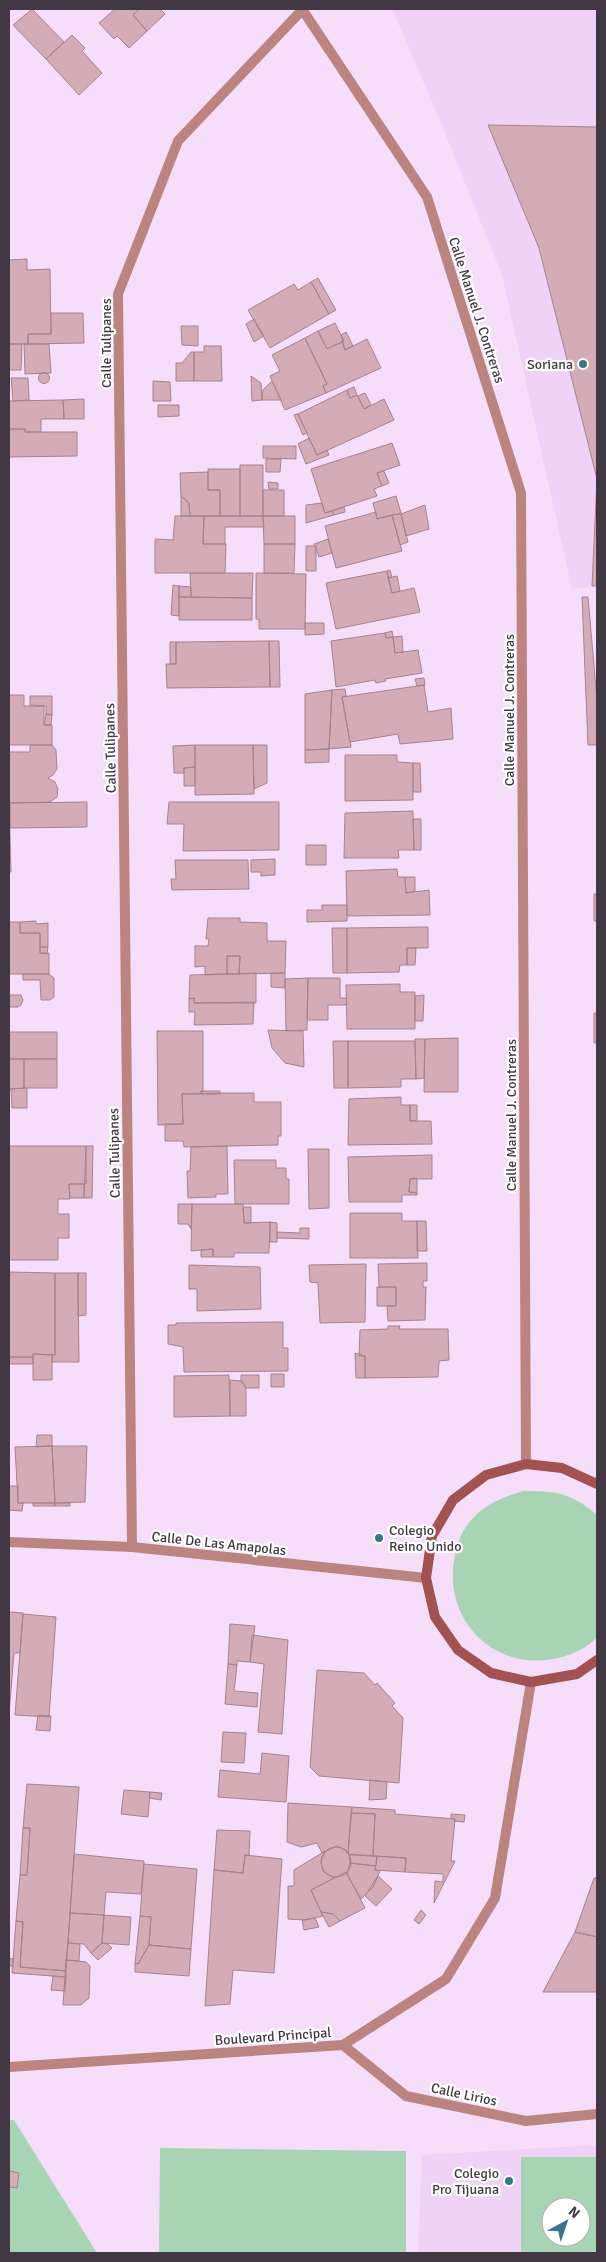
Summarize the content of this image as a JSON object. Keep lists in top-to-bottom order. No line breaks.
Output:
{"streets":{"street":["Calle Manuel J. Contreras","Calle Tulipanes","Calle De Las Amapolas","Boulevard Principal","Calle Lirios"]},"crossings":[["Calle Manuel J. Contreras","Calle Tulipanes"],["Calle Tulipanes","Calle De Las Amapolas"],["Boulevard Principal","Calle Lirios"]],"places":["Soriana","Colegio Reino Unido","Colegio Pro Tijuana"],"north":"top right"}
